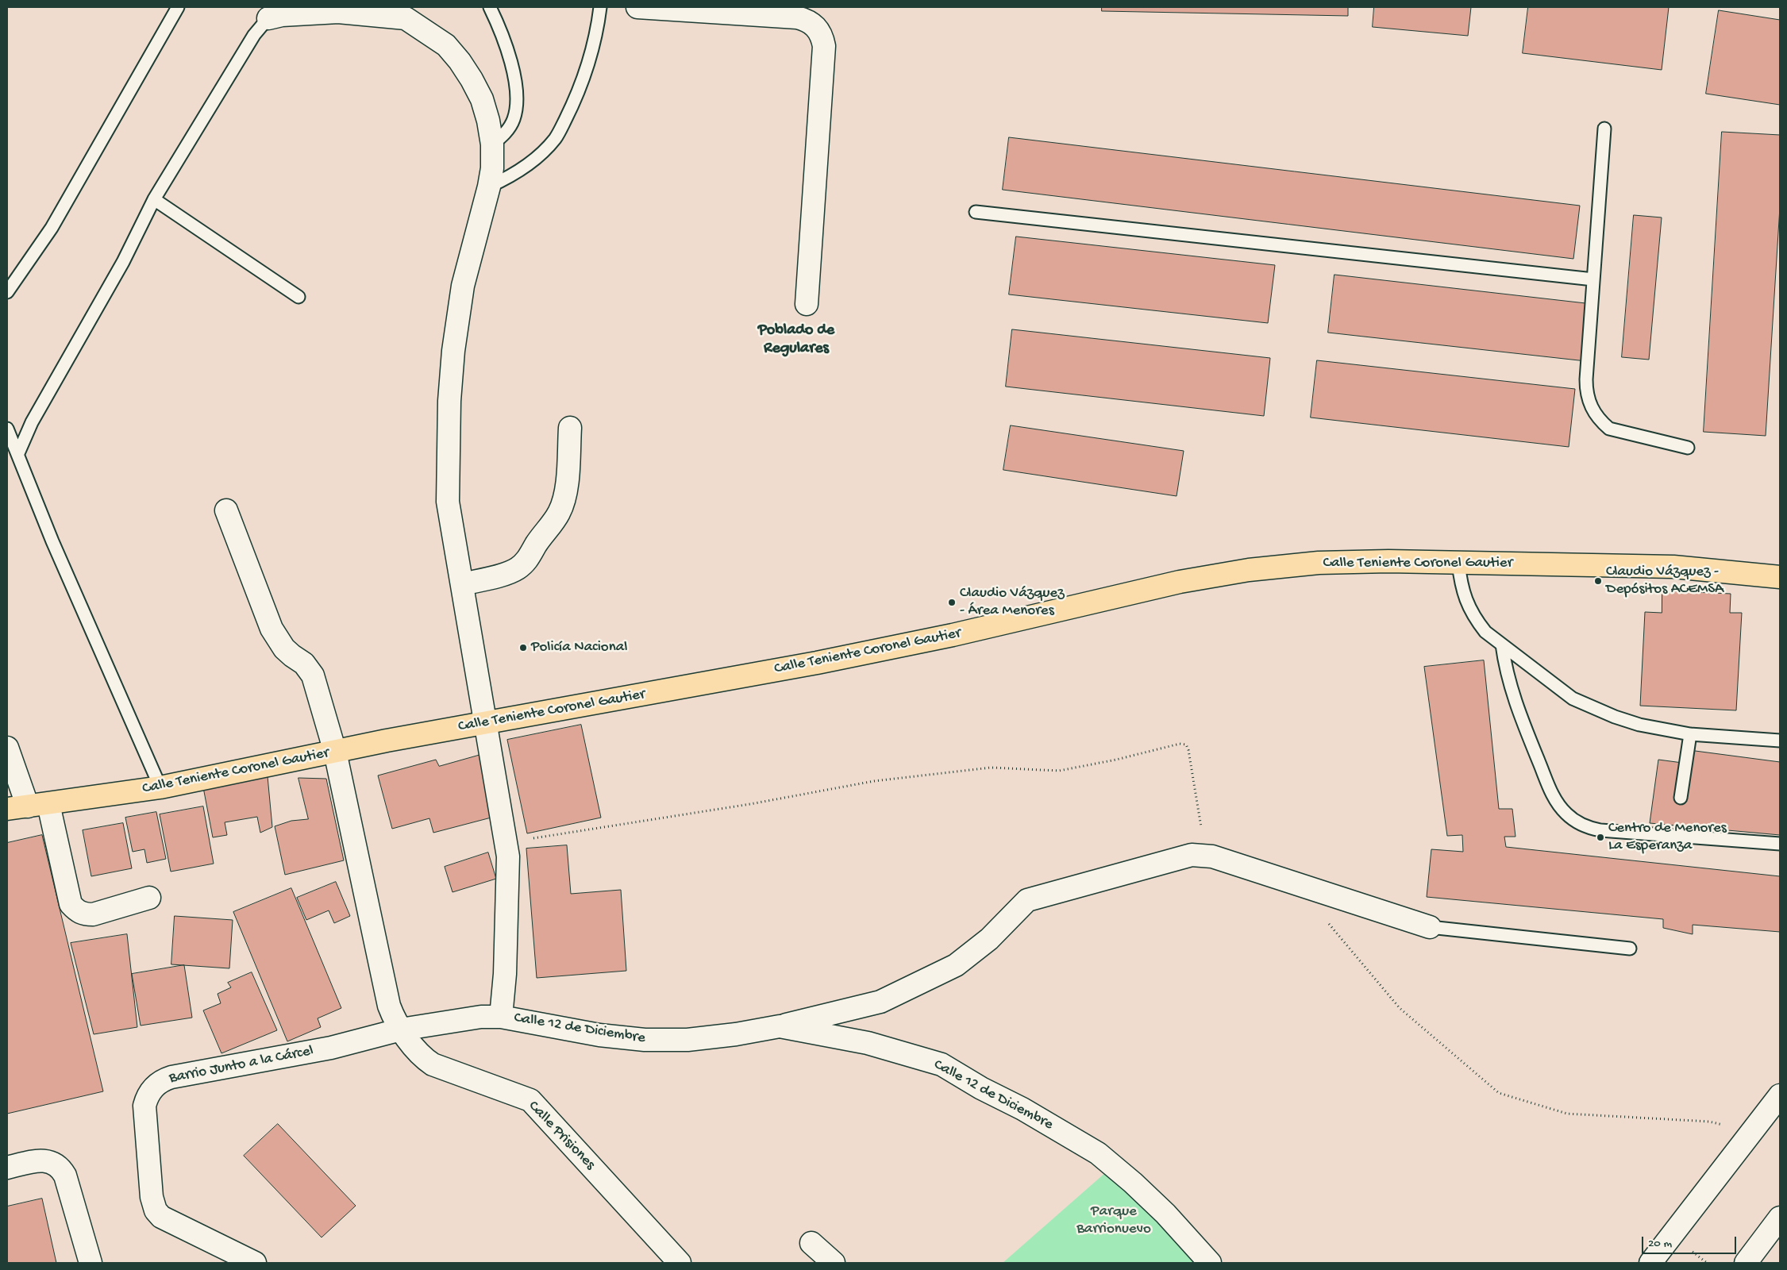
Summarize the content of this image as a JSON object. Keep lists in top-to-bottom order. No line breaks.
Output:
{"streets":{"main road":["Calle Teniente Coronel Gautier"],"street":["Calle 12 de Diciembre","Barrio Junto a la Cárcel","Calle Prisiones"]},"crossings":[["Calle 12 de Diciembre","Barrio Junto a la Cárcel"],["Calle 12 de Diciembre","Calle Prisiones"],["Barrio Junto a la Cárcel","Calle Prisiones"]],"districts":["Poblado de Regulares"],"parks":["Parque Barrionuevo"],"places":["Claudio Vázquez - Depósitos ACEMSA","Claudio Vázquez - Área Menores","Policía Nacional","Centro de Menores La Esperanza"],"scale_bar":"20 m"}
